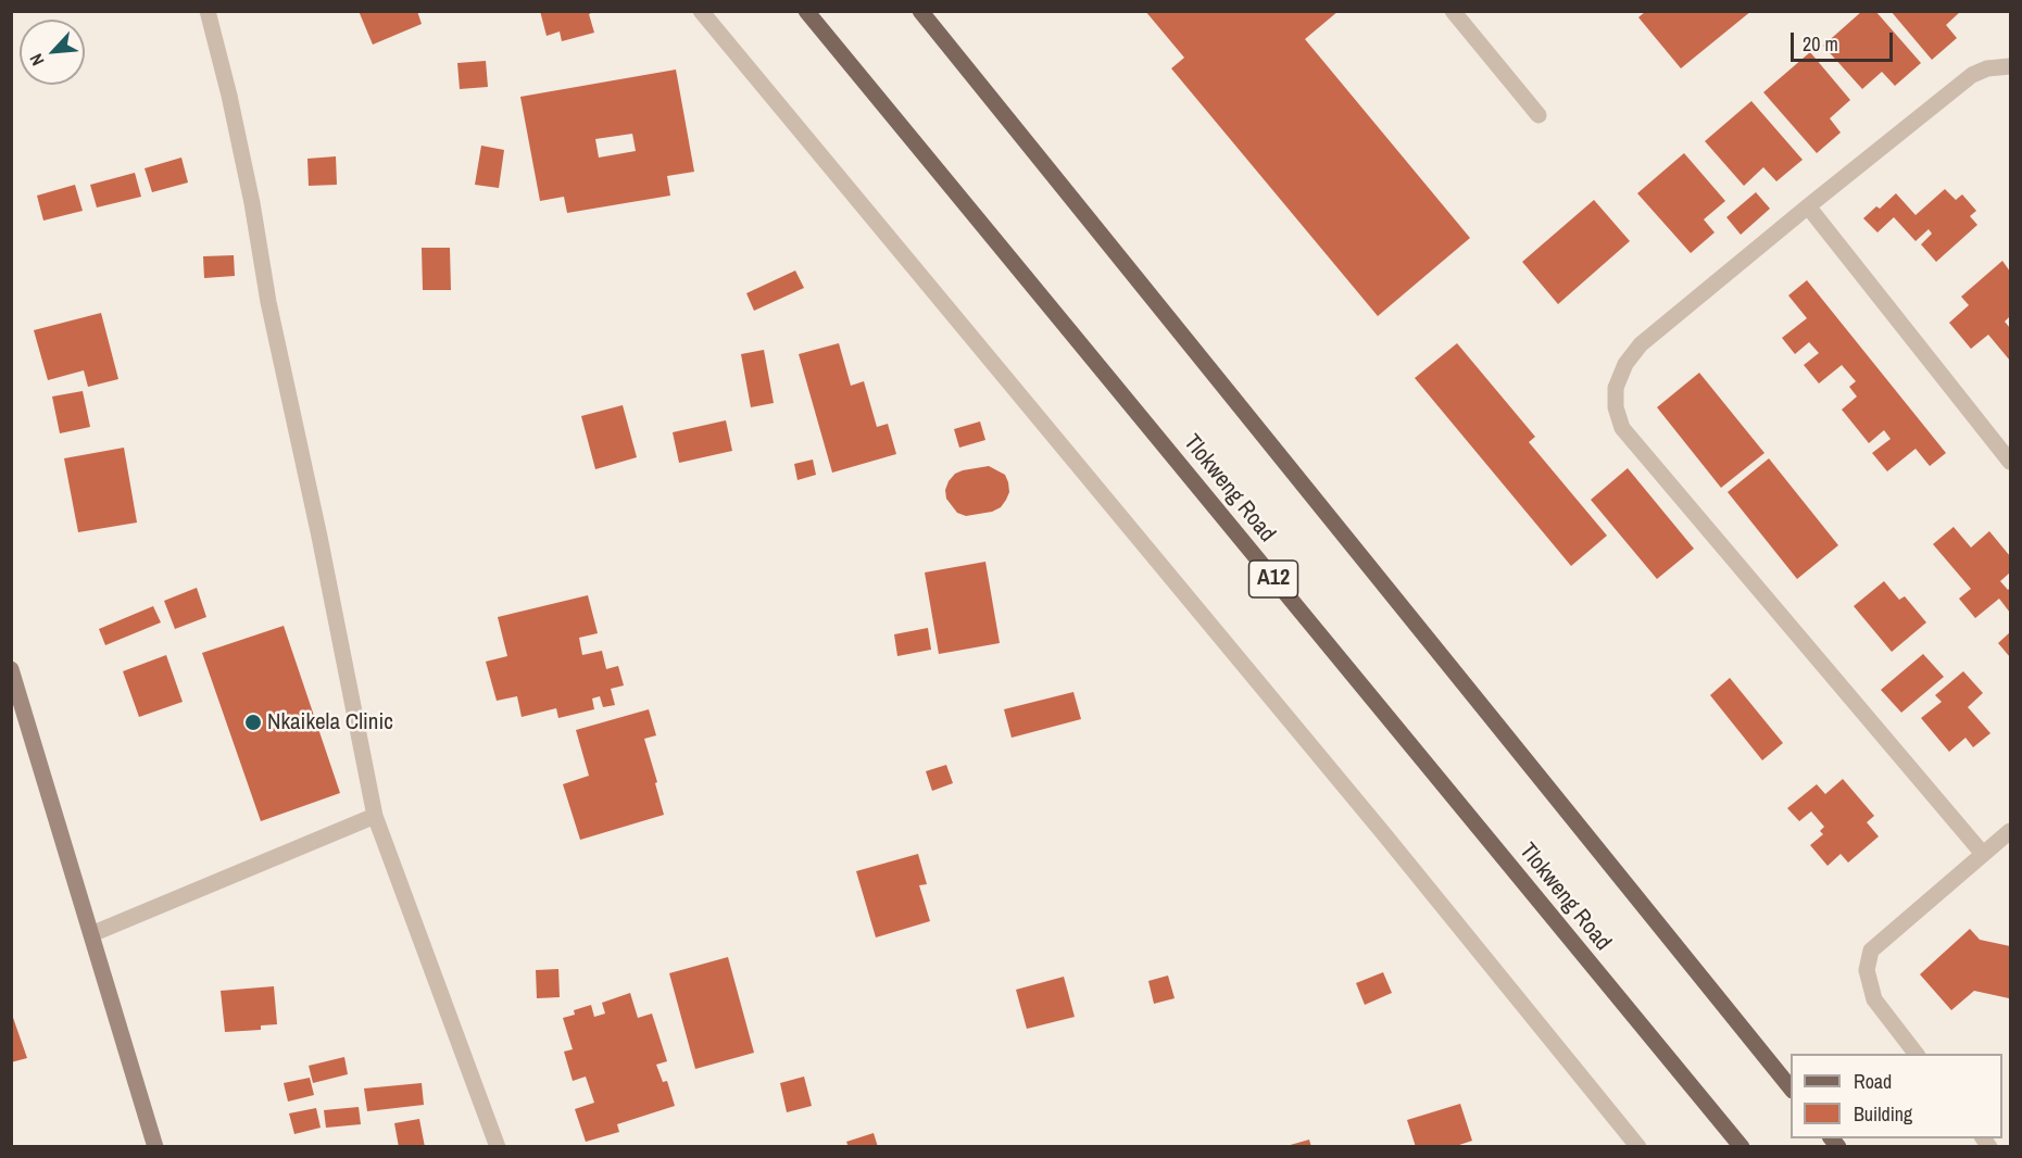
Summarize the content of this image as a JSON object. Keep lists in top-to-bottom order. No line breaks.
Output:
{"streets":{"main road":["Tlokweng Road","A12"]},"places":["Nkaikela Clinic"],"legend":["Road","Building"],"scale_bar":"20 m","north":"bottom left"}
